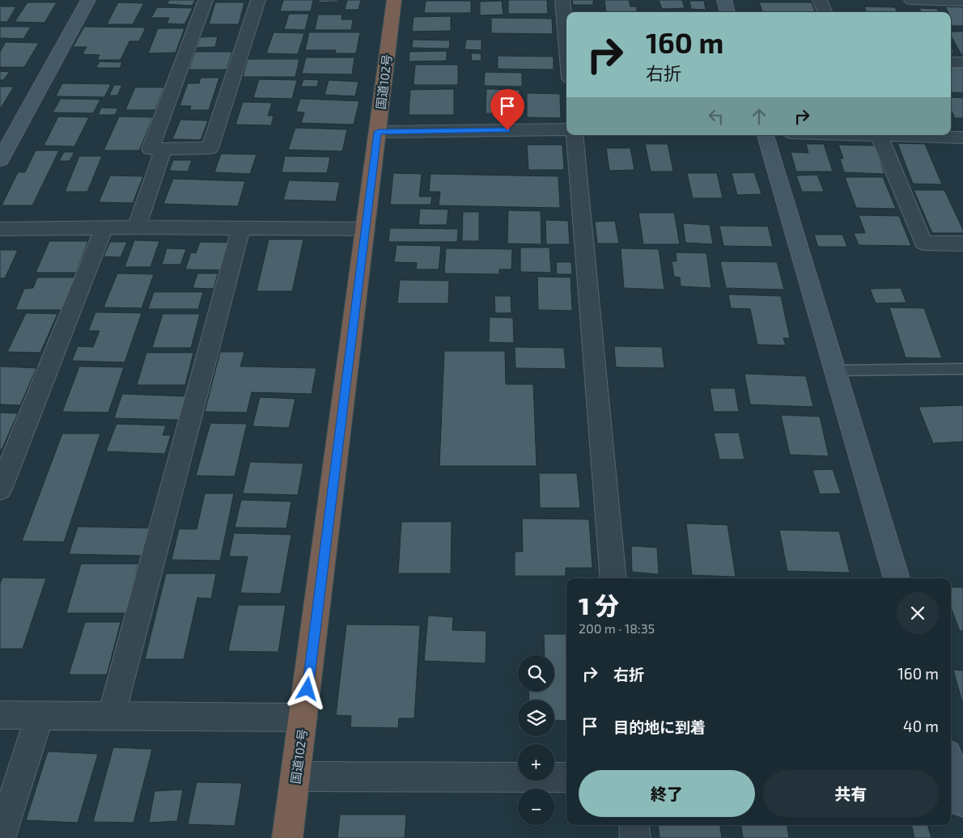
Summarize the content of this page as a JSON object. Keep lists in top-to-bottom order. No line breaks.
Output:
{"streets":{"highway":["国道102号"]},"page":{"turn":["160 m","右折"],"heading":["1 分","200 m · 18:35"],"list":[{"name":"右折","value":"160 m"},{"name":"目的地に到着","value":"40 m"}],"map_buttons":["+","−"],"buttons":["終了","共有"]}}
